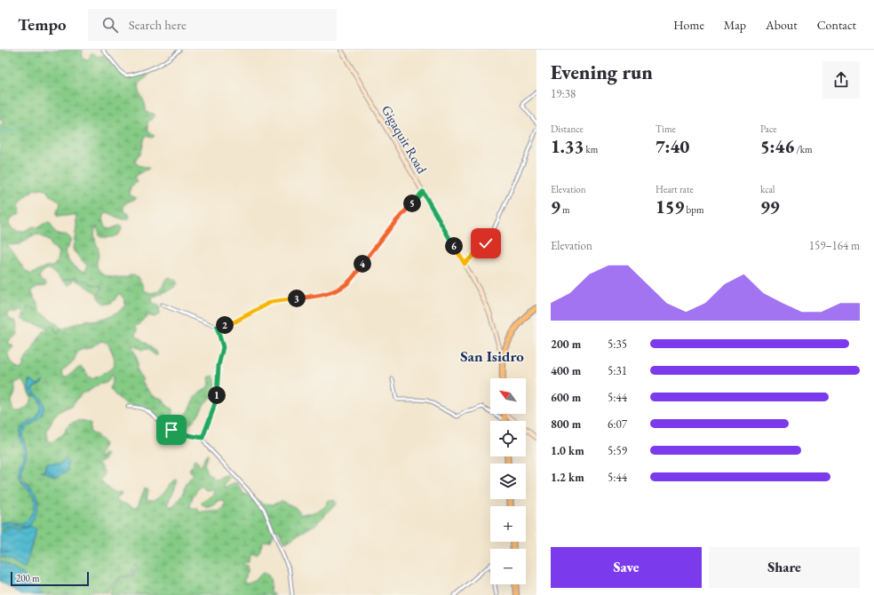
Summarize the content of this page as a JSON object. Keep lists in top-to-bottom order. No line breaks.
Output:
{"streets":{"main road":["Gigaquit Road"]},"districts":["San Isidro"],"scale_bar":"200 m","north":"top left","page":{"header":"Tempo","search":"Search here","nav":["Home","Map","About","Contact"],"heading":["Evening run","19:38"],"stats":[["Distance","1.33 km"],["Time","7:40"],["Pace","5:46 /km"],["Elevation","9 m"],["Heart rate","159 bpm"],["kcal","99"]],"pins":["5","6","4","3","2","1"],"chart":["Elevation","159–164 m"],"list":[{"name":"200 m","note":"5:35"},{"name":"400 m","note":"5:31"},{"name":"600 m","note":"5:44"},{"name":"800 m","note":"6:07"},{"name":"1.0 km","note":"5:59"},{"name":"1.2 km","note":"5:44"}],"map_buttons":["+","−"],"buttons":["Save","Share"],"scale":"200 m"}}
